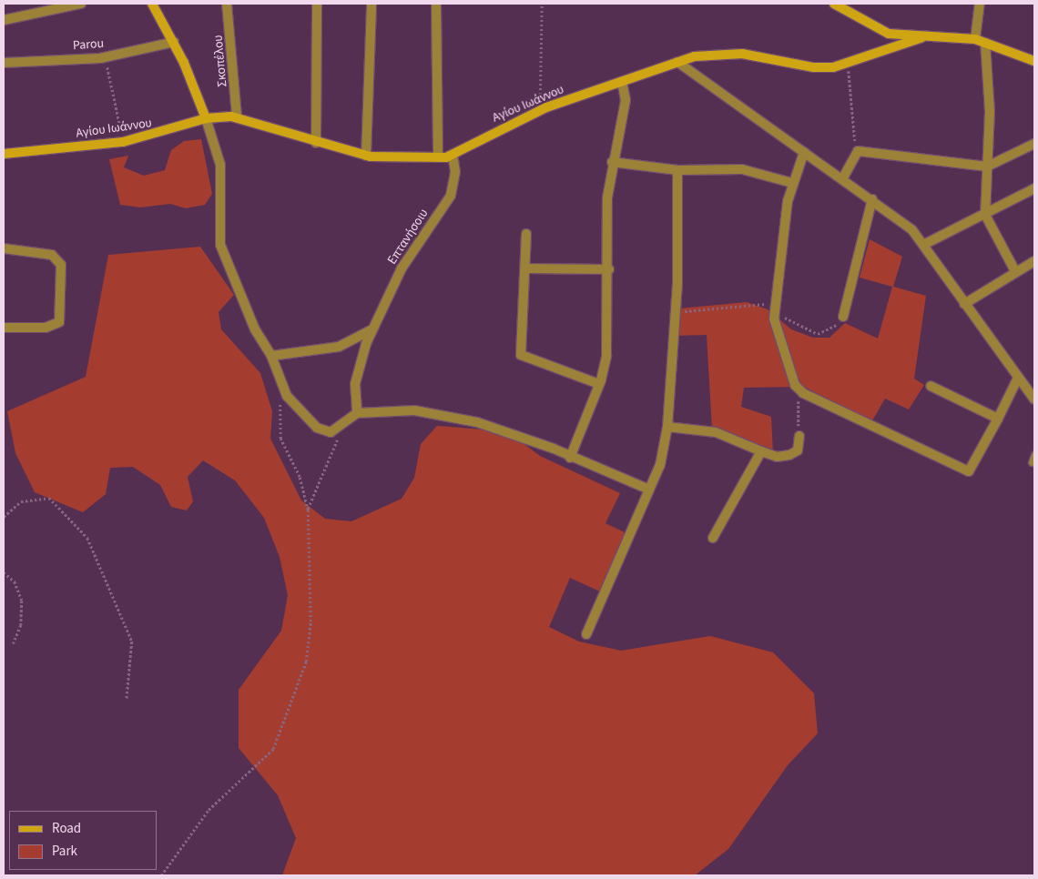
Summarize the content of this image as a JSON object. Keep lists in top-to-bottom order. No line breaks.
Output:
{"streets":{"street":["Parou","Σκοπέλου","Αγίου Ιωάννου","Επτανήσοιυ"]},"crossings":[["Σκοπέλου","Αγίου Ιωάννου"],["Αγίου Ιωάννου","Επτανήσοιυ"]],"legend":["Road","Park"]}
